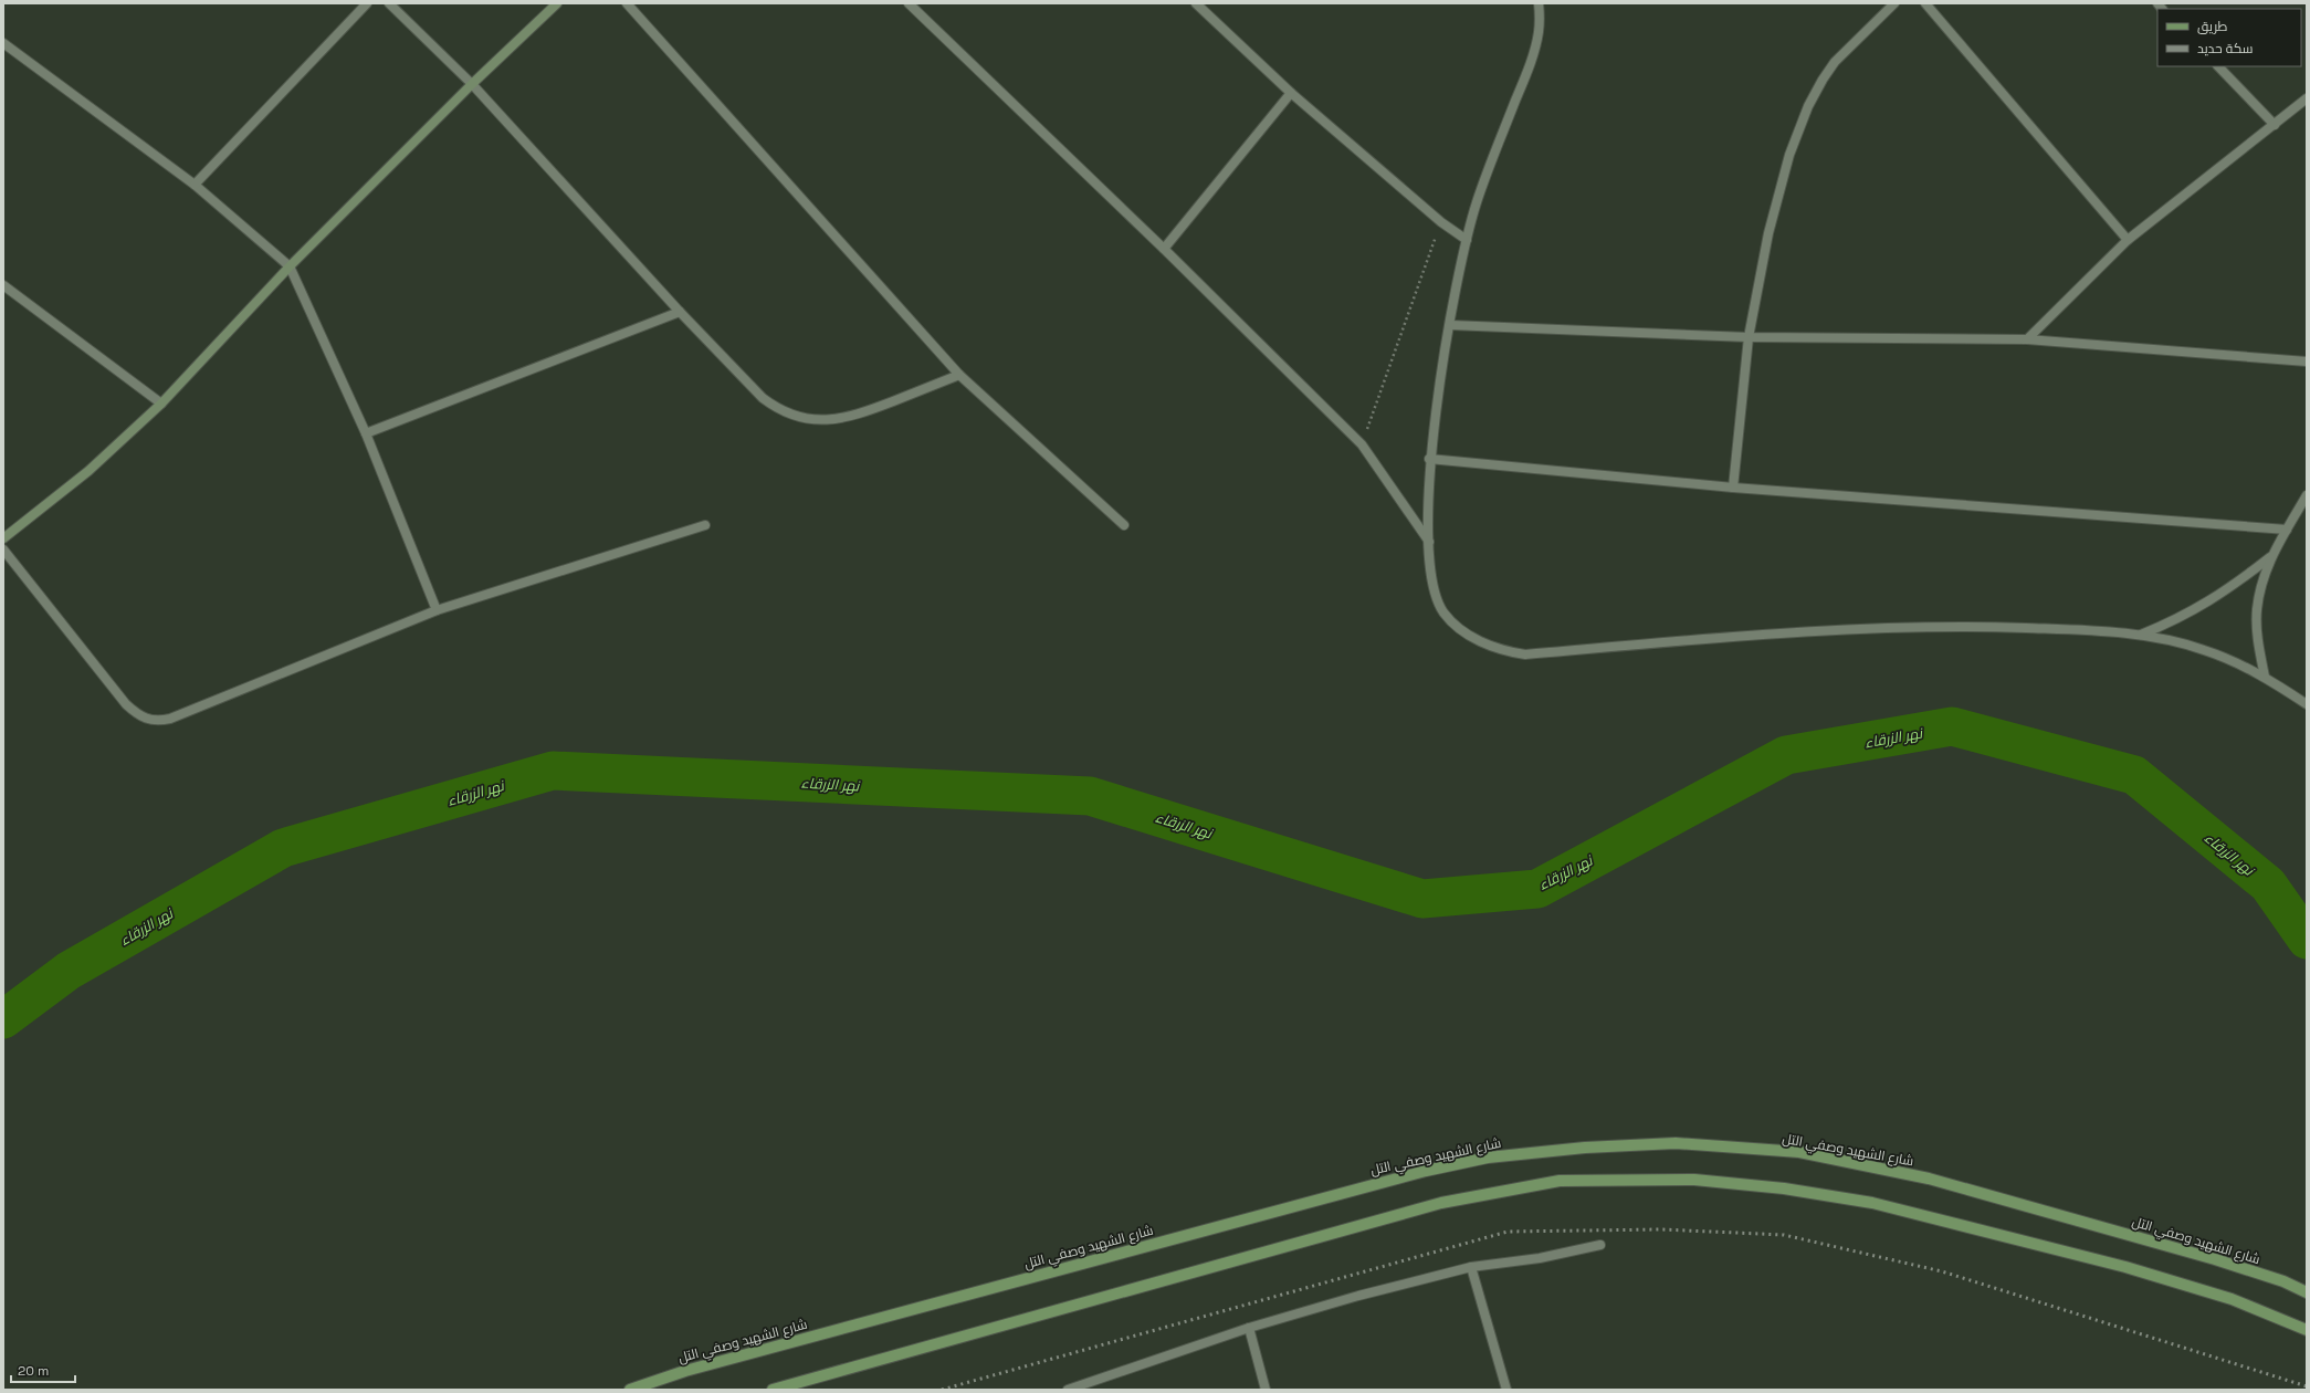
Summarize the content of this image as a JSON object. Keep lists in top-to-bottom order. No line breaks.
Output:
{"streets":{"main road":["شارع الشهيد وصفي التل"]},"water":["نهر الزرقاء"],"legend":["طريق","سكة حديد"],"scale_bar":"20 m"}
